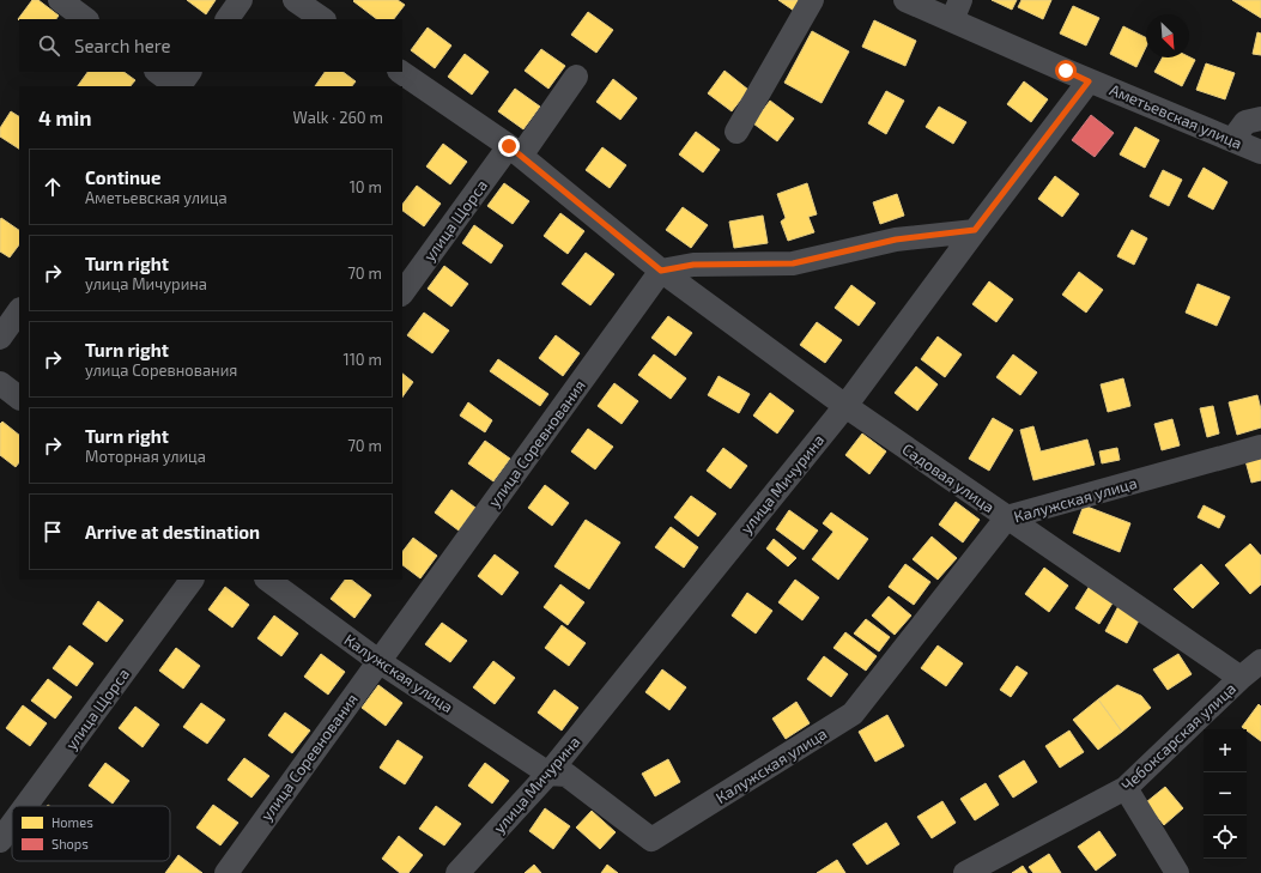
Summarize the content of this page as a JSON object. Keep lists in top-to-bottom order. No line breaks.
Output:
{"streets":{"street":["Аметьевская улица","улица Щорса","улица Соревнования","Садовая улица","улица Мичурина","Калужская улица","Чебоксарская улица"]},"crossings":[["Аметьевская улица","улица Мичурина"],["улица Щорса","Садовая улица"],["улица Соревнования","Садовая улица"],["улица Соревнования","Калужская улица"],["Садовая улица","улица Мичурина"],["Садовая улица","Калужская улица"],["Садовая улица","Чебоксарская улица"],["улица Мичурина","Калужская улица"]],"legend":["Homes","Shops"],"north":"bottom right","page":{"search":"Search here","heading":["4 min","Walk · 260 m"],"list":[["Continue","Аметьевская улица","10 m"],["Turn right","улица Мичурина","70 m"],["Turn right","улица Соревнования","110 m"],["Turn right","Моторная улица","70 m"],"Arrive at destination"],"map_buttons":["+","−"]}}
